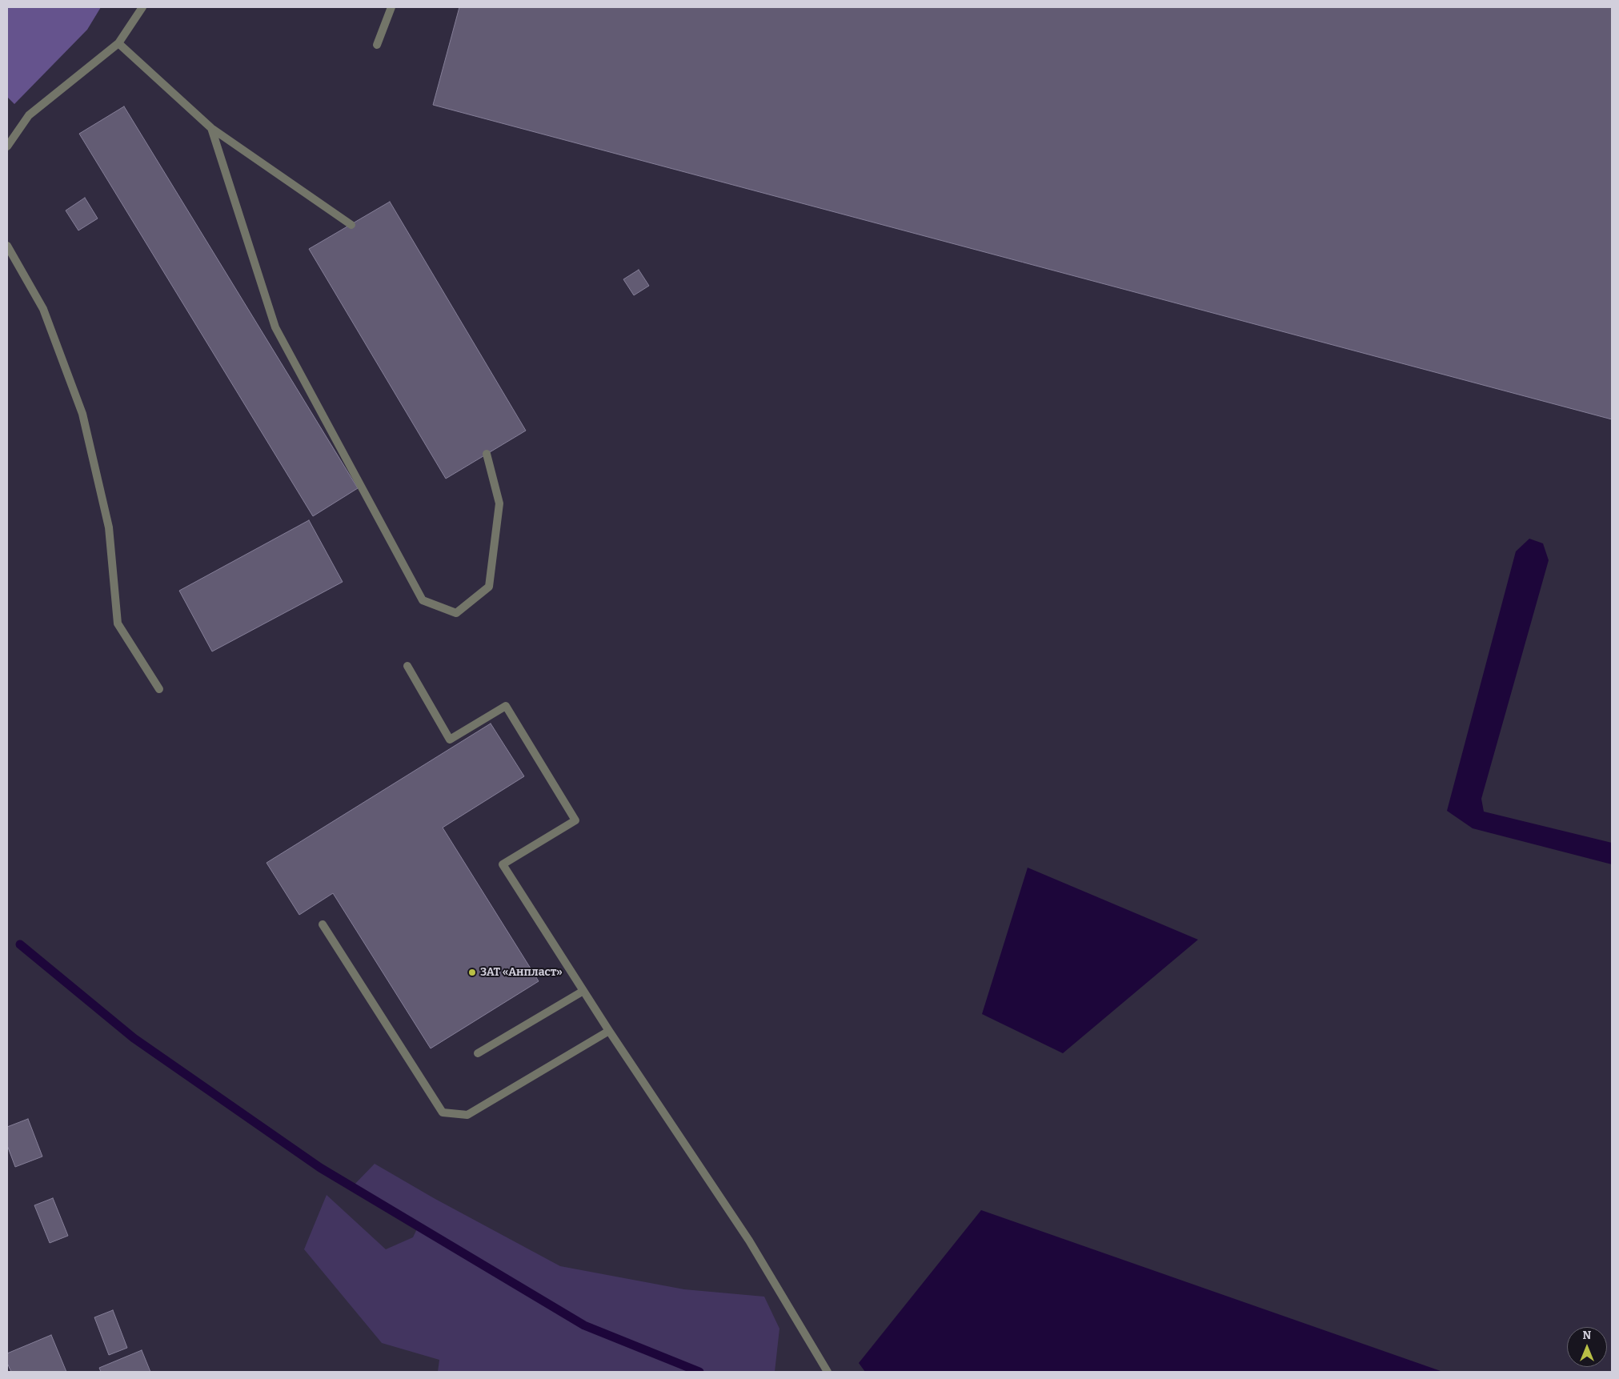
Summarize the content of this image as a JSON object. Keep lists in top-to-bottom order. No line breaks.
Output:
{"places":["ЗАТ «Анпласт»"],"north":"top"}
